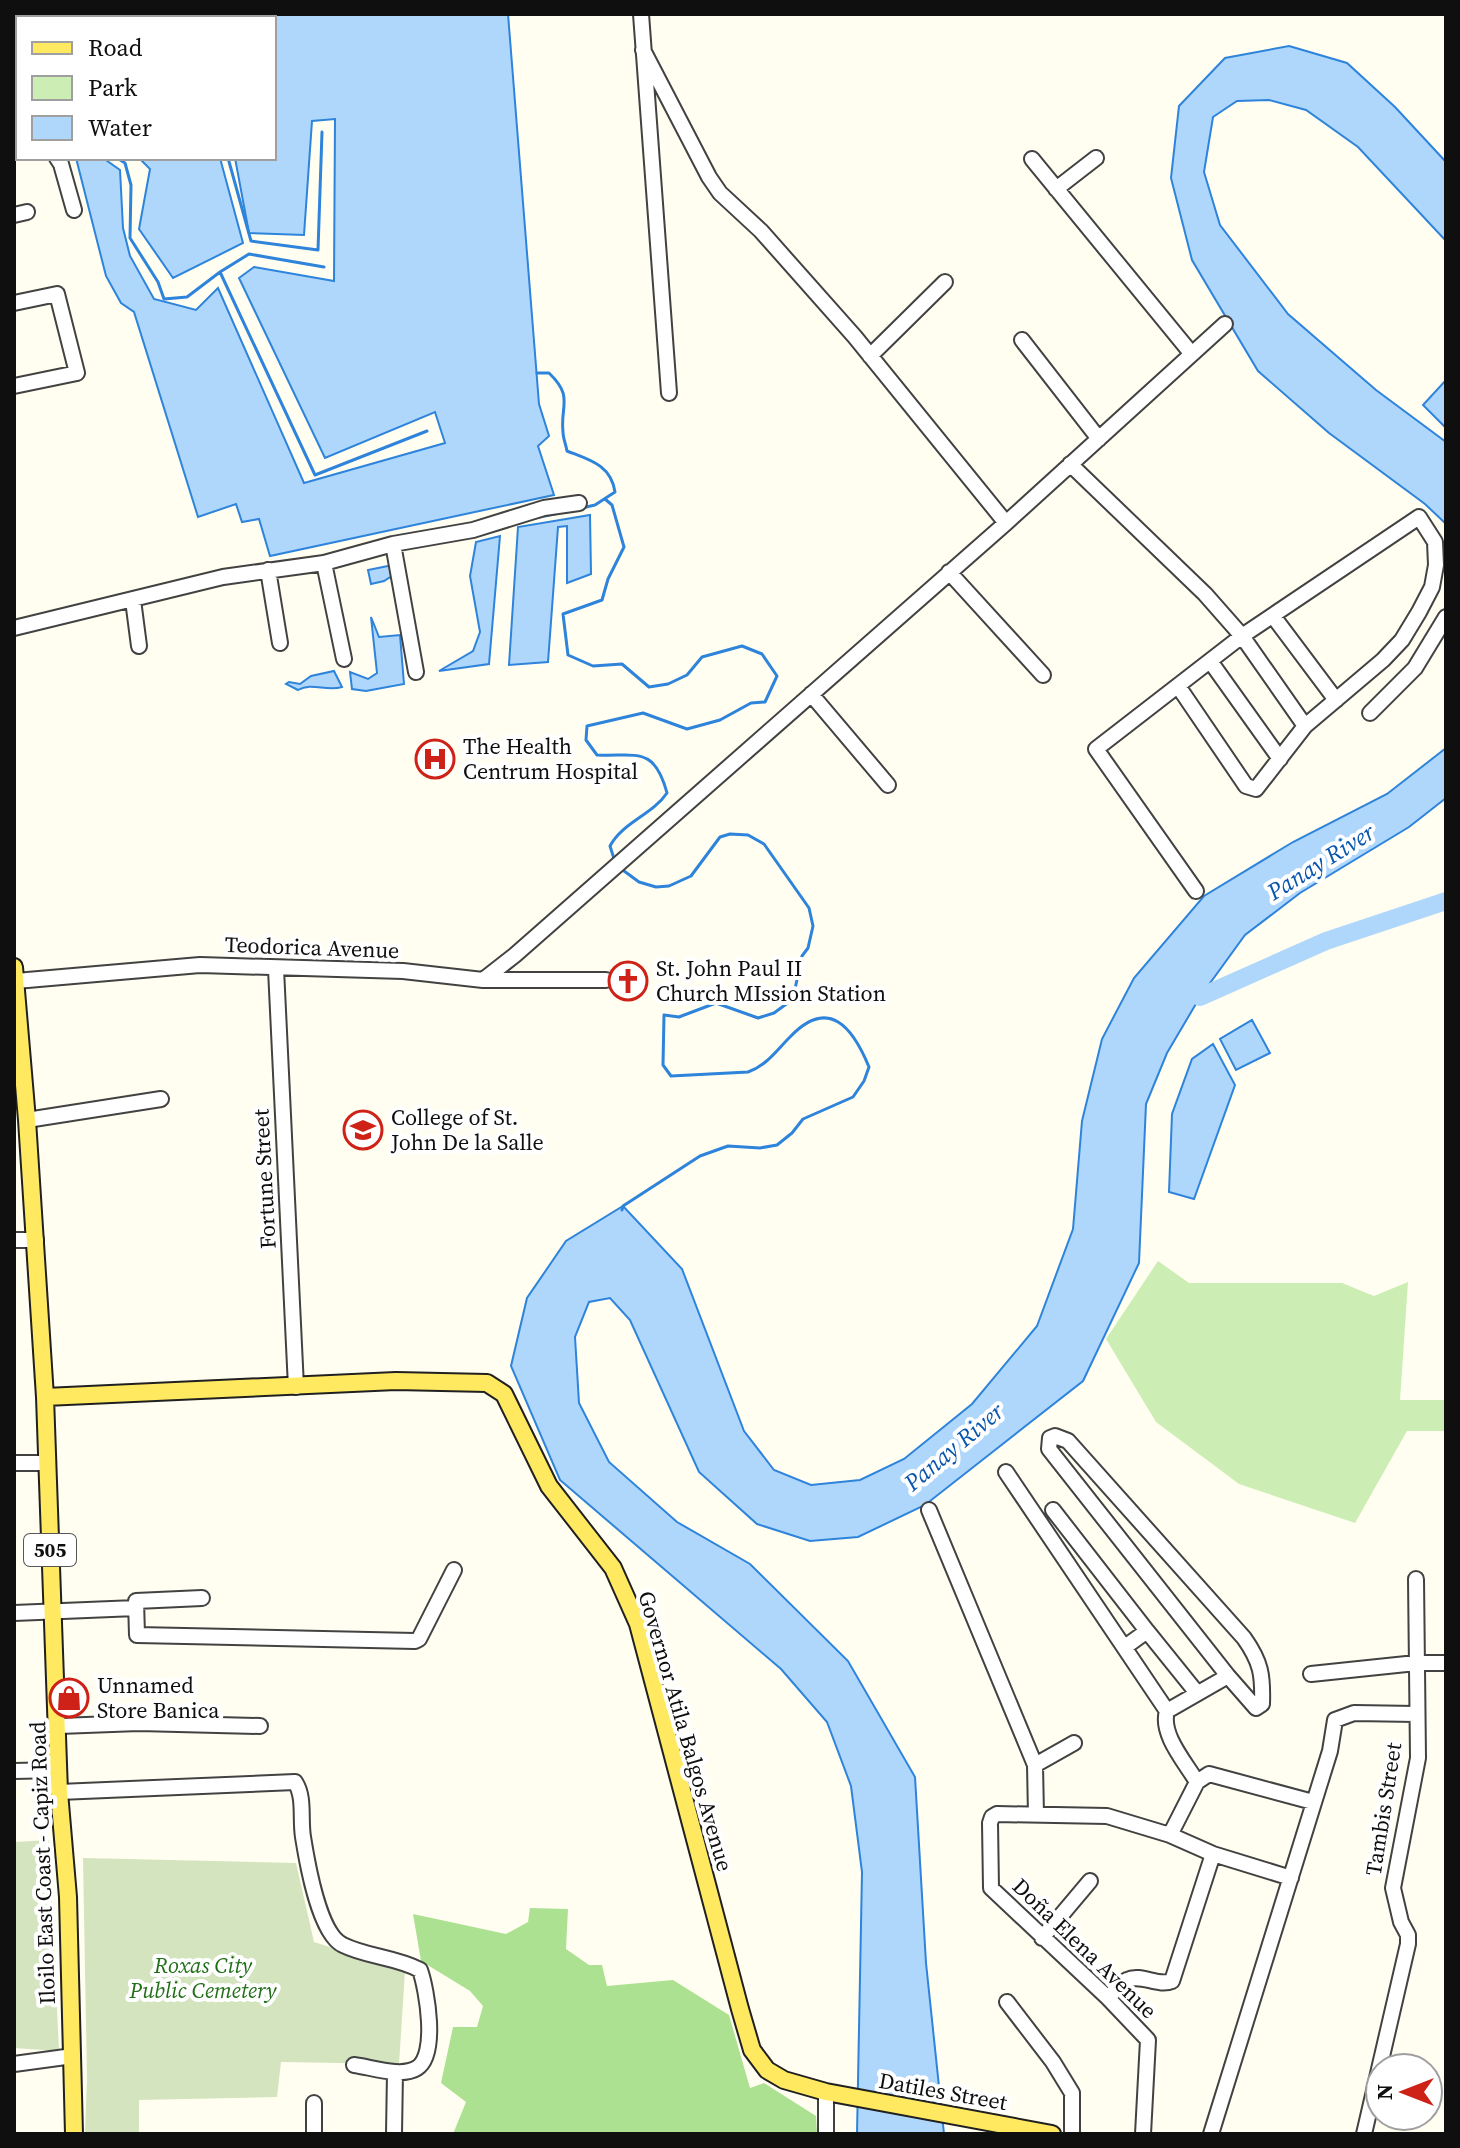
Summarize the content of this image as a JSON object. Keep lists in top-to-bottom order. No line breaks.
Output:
{"streets":{"main road":["505","Governor Atila Balgos Avenue","Iloilo East Coast - Capiz Road","Datiles Street"],"street":["Teodorica Avenue","Fortune Street","Tambis Street","Doña Elena Avenue"]},"crossings":[["Teodorica Avenue","Fortune Street"],["Teodorica Avenue","Iloilo East Coast - Capiz Road"],["Fortune Street","Governor Atila Balgos Avenue"],["Governor Atila Balgos Avenue","Iloilo East Coast - Capiz Road"],["Governor Atila Balgos Avenue","Datiles Street"]],"water":["Panay River"],"parks":["Roxas City Public Cemetery"],"places":{"hospital":["The Health Centrum Hospital"],"church":["St. John Paul II Church MIssion Station"],"school or university":["College of St. John De la Salle"],"shop":["Unnamed Store Banica"]},"legend":["Road","Park","Water"],"north":"left"}
